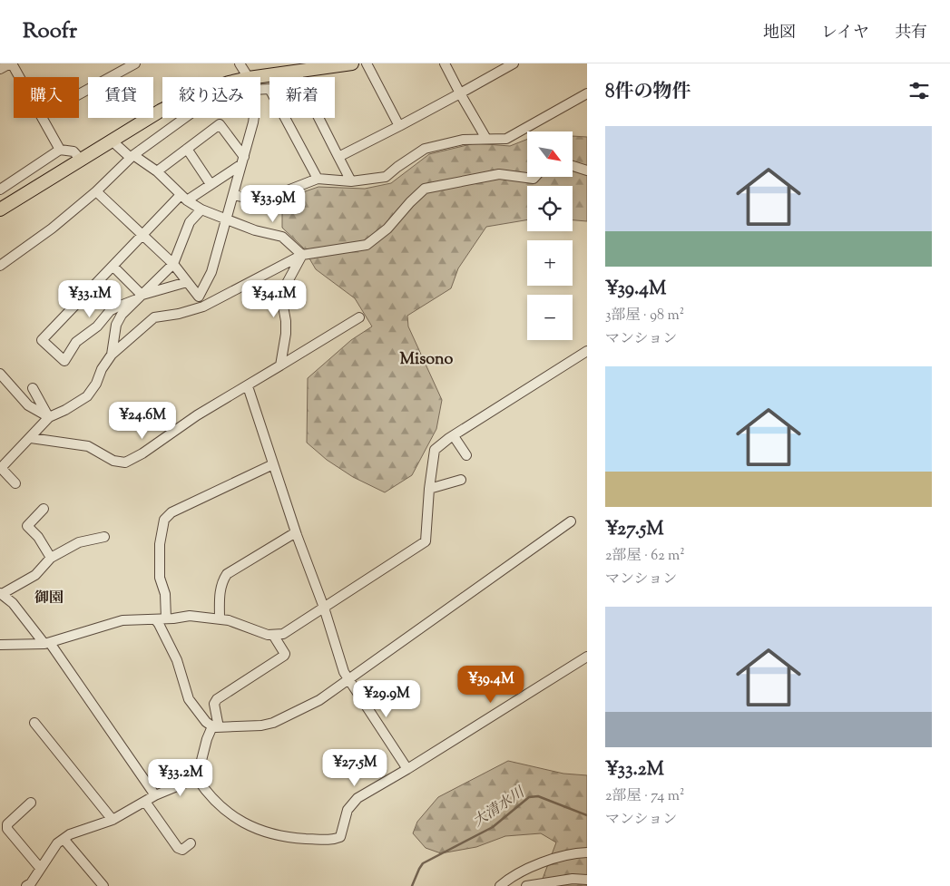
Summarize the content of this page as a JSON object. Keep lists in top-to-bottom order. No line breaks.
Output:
{"districts":["Misono","御園"],"water":["大清水川"],"north":"bottom right","page":{"header":"Roofr","nav":["地図","レイヤ","共有"],"heading":"8件の物件","chip":["購入","賃貸","絞り込み","新着"],"list":[{"name":"¥39.4M","note":"3部屋 · 98 m² · マンション"},{"name":"¥27.5M","note":"2部屋 · 62 m² · マンション"},{"name":"¥33.2M","note":"2部屋 · 74 m² · マンション"}],"map_buttons":["+","−"],"price":["¥33.9M","¥33.1M","¥34.1M","¥24.6M","¥39.4M","¥29.9M","¥27.5M","¥33.2M"]}}
